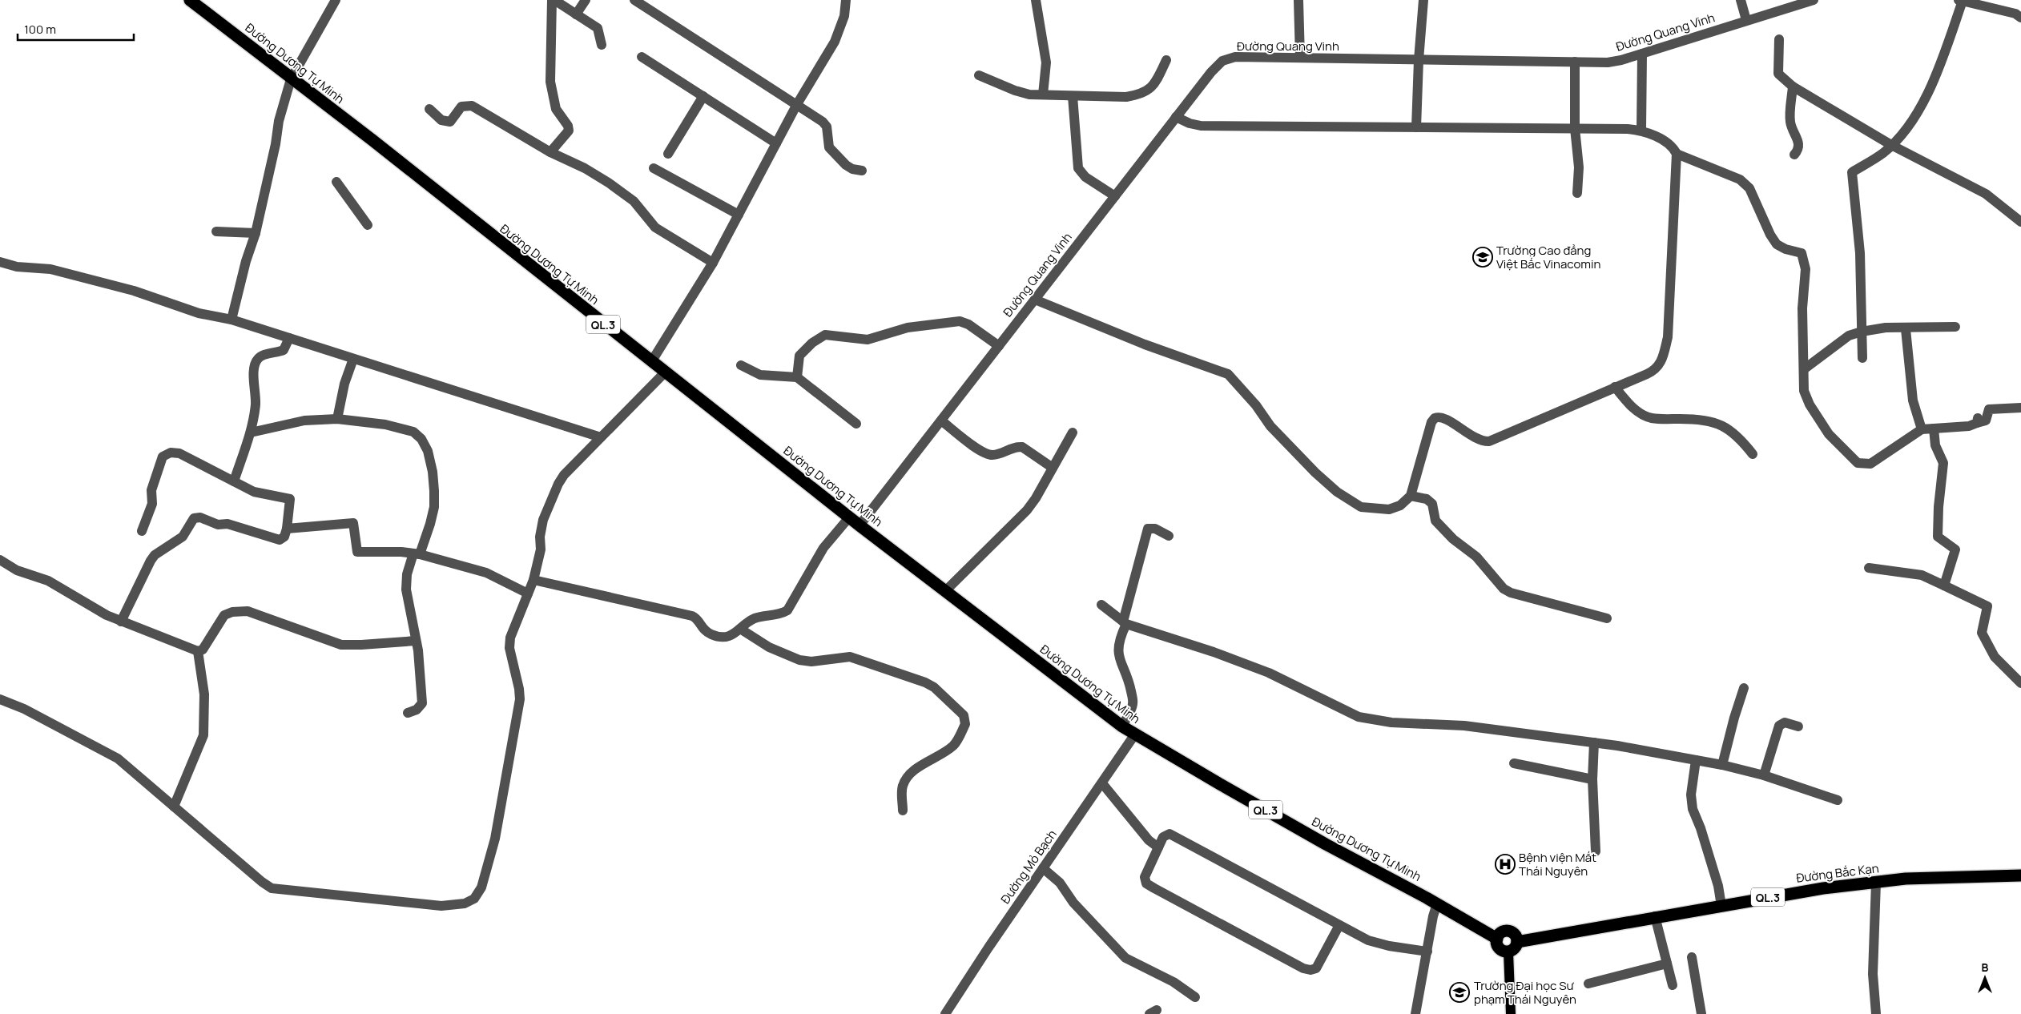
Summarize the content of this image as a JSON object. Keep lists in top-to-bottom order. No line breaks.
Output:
{"streets":{"highway":["Đường Dương Tự Minh","QL.3","Đường Bắc Kạn"],"street":["Đường Quang Vinh","Đường Mỏ Bạch"]},"crossings":[["Đường Quang Vinh","Đường Dương Tự Minh"],["Đường Dương Tự Minh","QL.3"],["Đường Dương Tự Minh","Đường Mỏ Bạch"],["Đường Dương Tự Minh","Đường Bắc Kạn"],["QL.3","Đường Bắc Kạn"]],"places":{"school or university":["Trường Cao đẳng Việt Bắc Vinacomin","Trường Đại học Sư phạm Thái Nguyên"],"hospital":["Bệnh viện Mắt Thái Nguyên"]},"scale_bar":"100 m","north":"top"}
